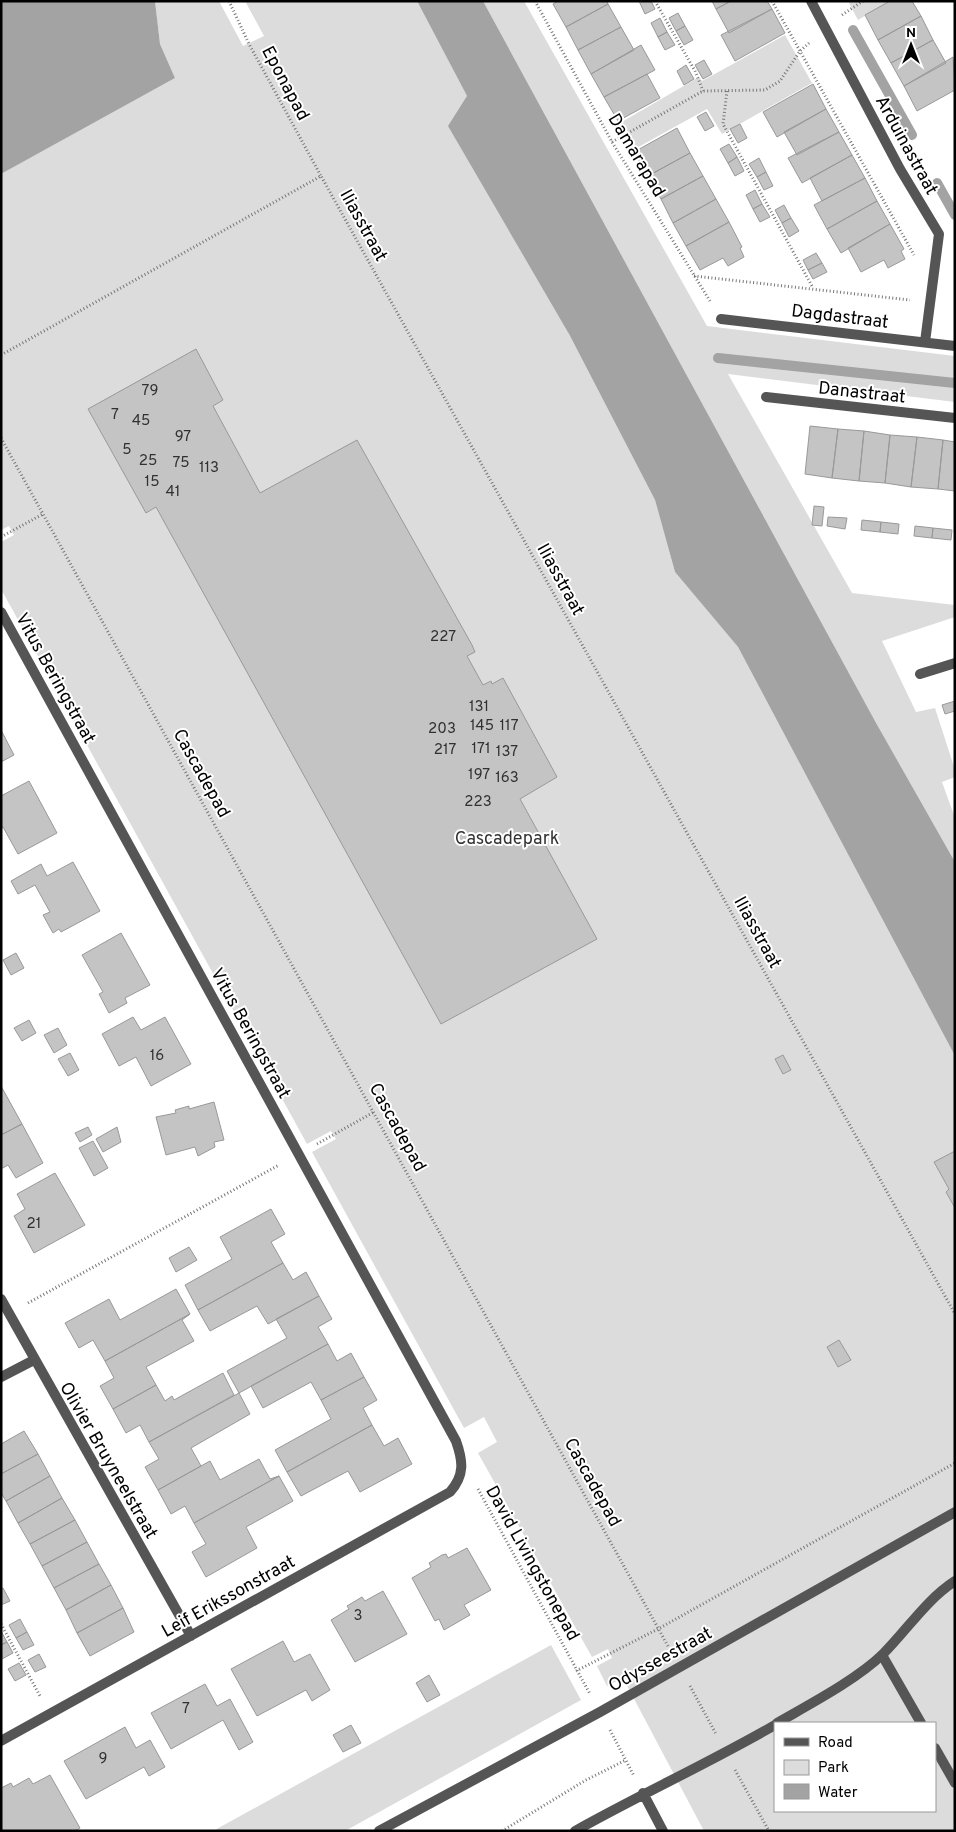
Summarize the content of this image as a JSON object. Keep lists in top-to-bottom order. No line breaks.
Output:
{"streets":{"street":["Arduinastraat","Dagdastraat","Danastraat","Vitus Beringstraat","Olivier Bruyneelstraat","Leif Erikssonstraat","Odysseestraat"],"path":["Eponapad","Damarapad","Iliasstraat","Cascadepad","David Livingstonepad"]},"crossings":[["Eponapad","Iliasstraat"],["Arduinastraat","Dagdastraat"],["Damarapad","Dagdastraat"],["Vitus Beringstraat","David Livingstonepad"],["Vitus Beringstraat","Leif Erikssonstraat"],["Cascadepad","Odysseestraat"],["Olivier Bruyneelstraat","Leif Erikssonstraat"],["David Livingstonepad","Leif Erikssonstraat"],["David Livingstonepad","Odysseestraat"]],"parks":["Cascadepark"],"house_numbers":["79","7","45","97","5","25","75","113","15","41","227","131","145","117","203","171","217","137","197","163","223","16","21","3","7","9"],"legend":["Road","Park","Water"],"north":"top"}
